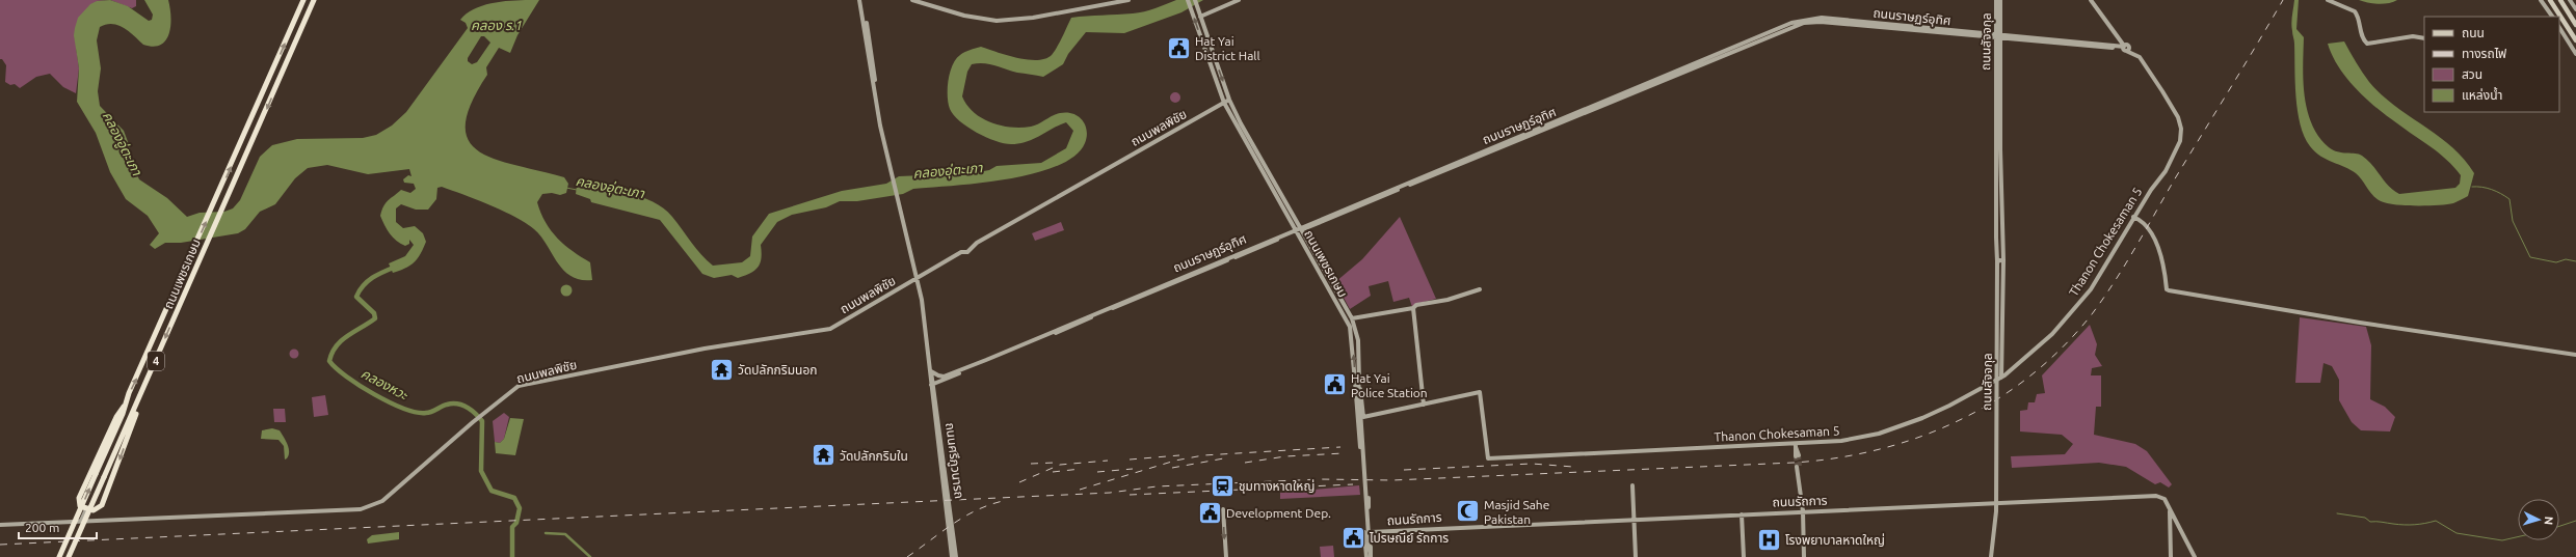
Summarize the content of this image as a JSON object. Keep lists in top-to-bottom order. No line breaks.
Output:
{"streets":{"highway":["ถนนเพชรเกษม","4"],"street":["ถนนราษฏร์อุทิศ","ถนนสัจจกุล","ถนนพลพิชัย","Thanon Chokesaman 5","ถนนศรีภูวนารถ","ถนนรัถการ"]},"crossings":[["ถนนราษฏร์อุทิศ","ถนนสัจจกุล"],["ถนนราษฏร์อุทิศ","Thanon Chokesaman 5"],["ถนนราษฏร์อุทิศ","ถนนเพชรเกษม"],["ถนนราษฏร์อุทิศ","ถนนศรีภูวนารถ"],["ถนนสัจจกุล","Thanon Chokesaman 5"],["ถนนพลพิชัย","ถนนเพชรเกษม"],["ถนนพลพิชัย","ถนนศรีภูวนารถ"]],"water":["คลอง ร.1","คลองอู่ตะเภา","คลองอุ่ตะเภา","คลองหวะ"],"places":{"public building":["Hat Yai District Hall","Hat Yai Police Station","Development Dep.","ไปรษณีย์ รัถการ"],"temple":["วัดปลักกริมนอก","วัดปลักกริมใน"],"station":["ชุมทางหาดใหญ่"],"mosque":["Masjid Sahe Pakistan"],"hospital":["โรงพยาบาลหาดใหญ่"]},"legend":["ถนน","ทางรถไฟ","สวน","แหล่งน้ำ"],"scale_bar":"200 m","north":"right"}
